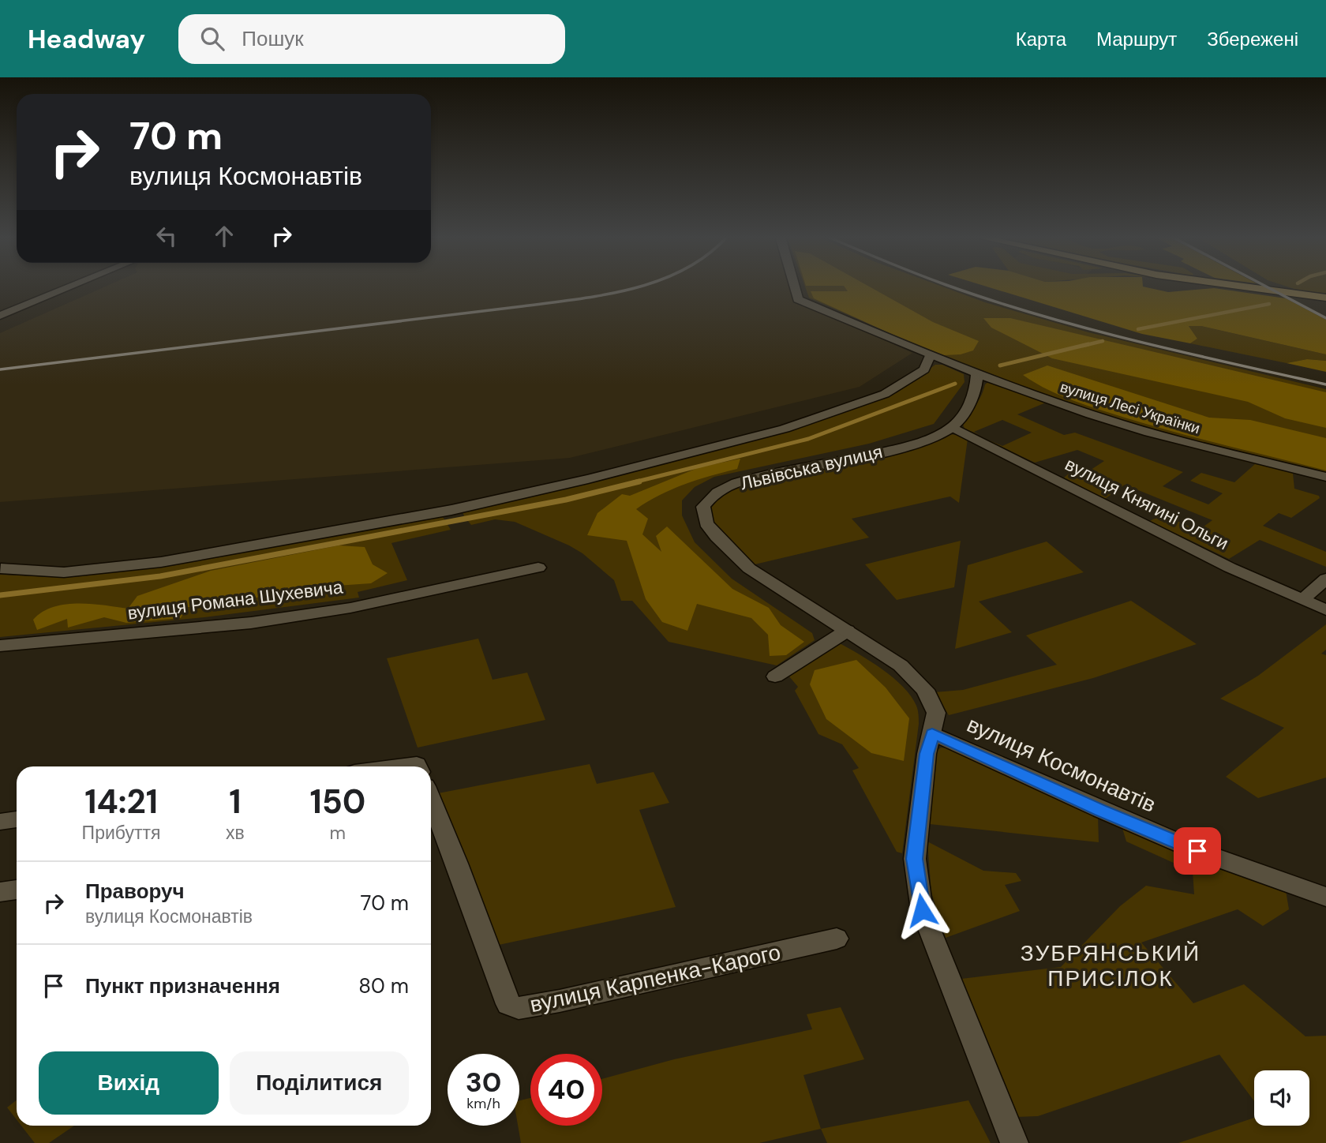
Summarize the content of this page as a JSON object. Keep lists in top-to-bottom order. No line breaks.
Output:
{"streets":{"street":["вулиця Лесі Українки","Львівська вулиця","вулиця Княгині Ольги","вулиця Романа Шухевича","вулиця Космонавтів","вулиця Карпенка-Карого"]},"crossings":[["Львівська вулиця","вулиця Княгині Ольги"],["Львівська вулиця","вулиця Космонавтів"]],"districts":["ЗУБРЯНСЬКИЙ ПРИСІЛОК"],"page":{"header":"Headway","search":"Пошук","nav":["Карта","Маршрут","Збережені"],"turn":["70 m","вулиця Космонавтів"],"eta":["14:21","Прибуття","1","хв","150","m"],"list":[{"name":"Праворуч","note":"вулиця Космонавтів","value":"70 m"},{"name":"Пункт призначення","value":"80 m"}],"buttons":["Вихід","Поділитися"],"speed":"30 km/h","limit":"40"}}
